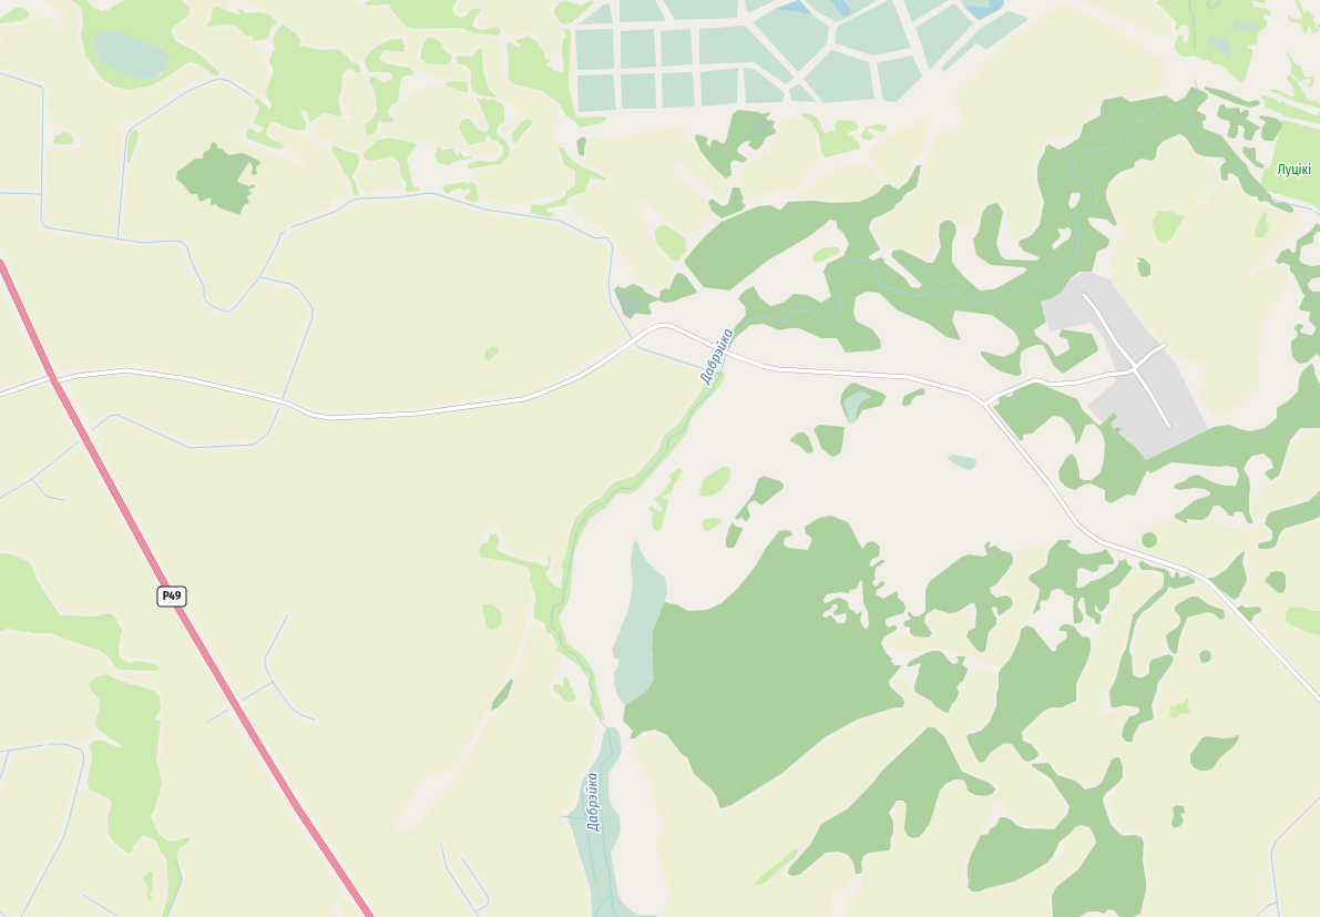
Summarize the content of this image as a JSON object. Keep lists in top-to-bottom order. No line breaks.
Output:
{"streets":{"highway":["Р49"]},"water":["Дабрэйка"],"parks":["Луцікі"]}
